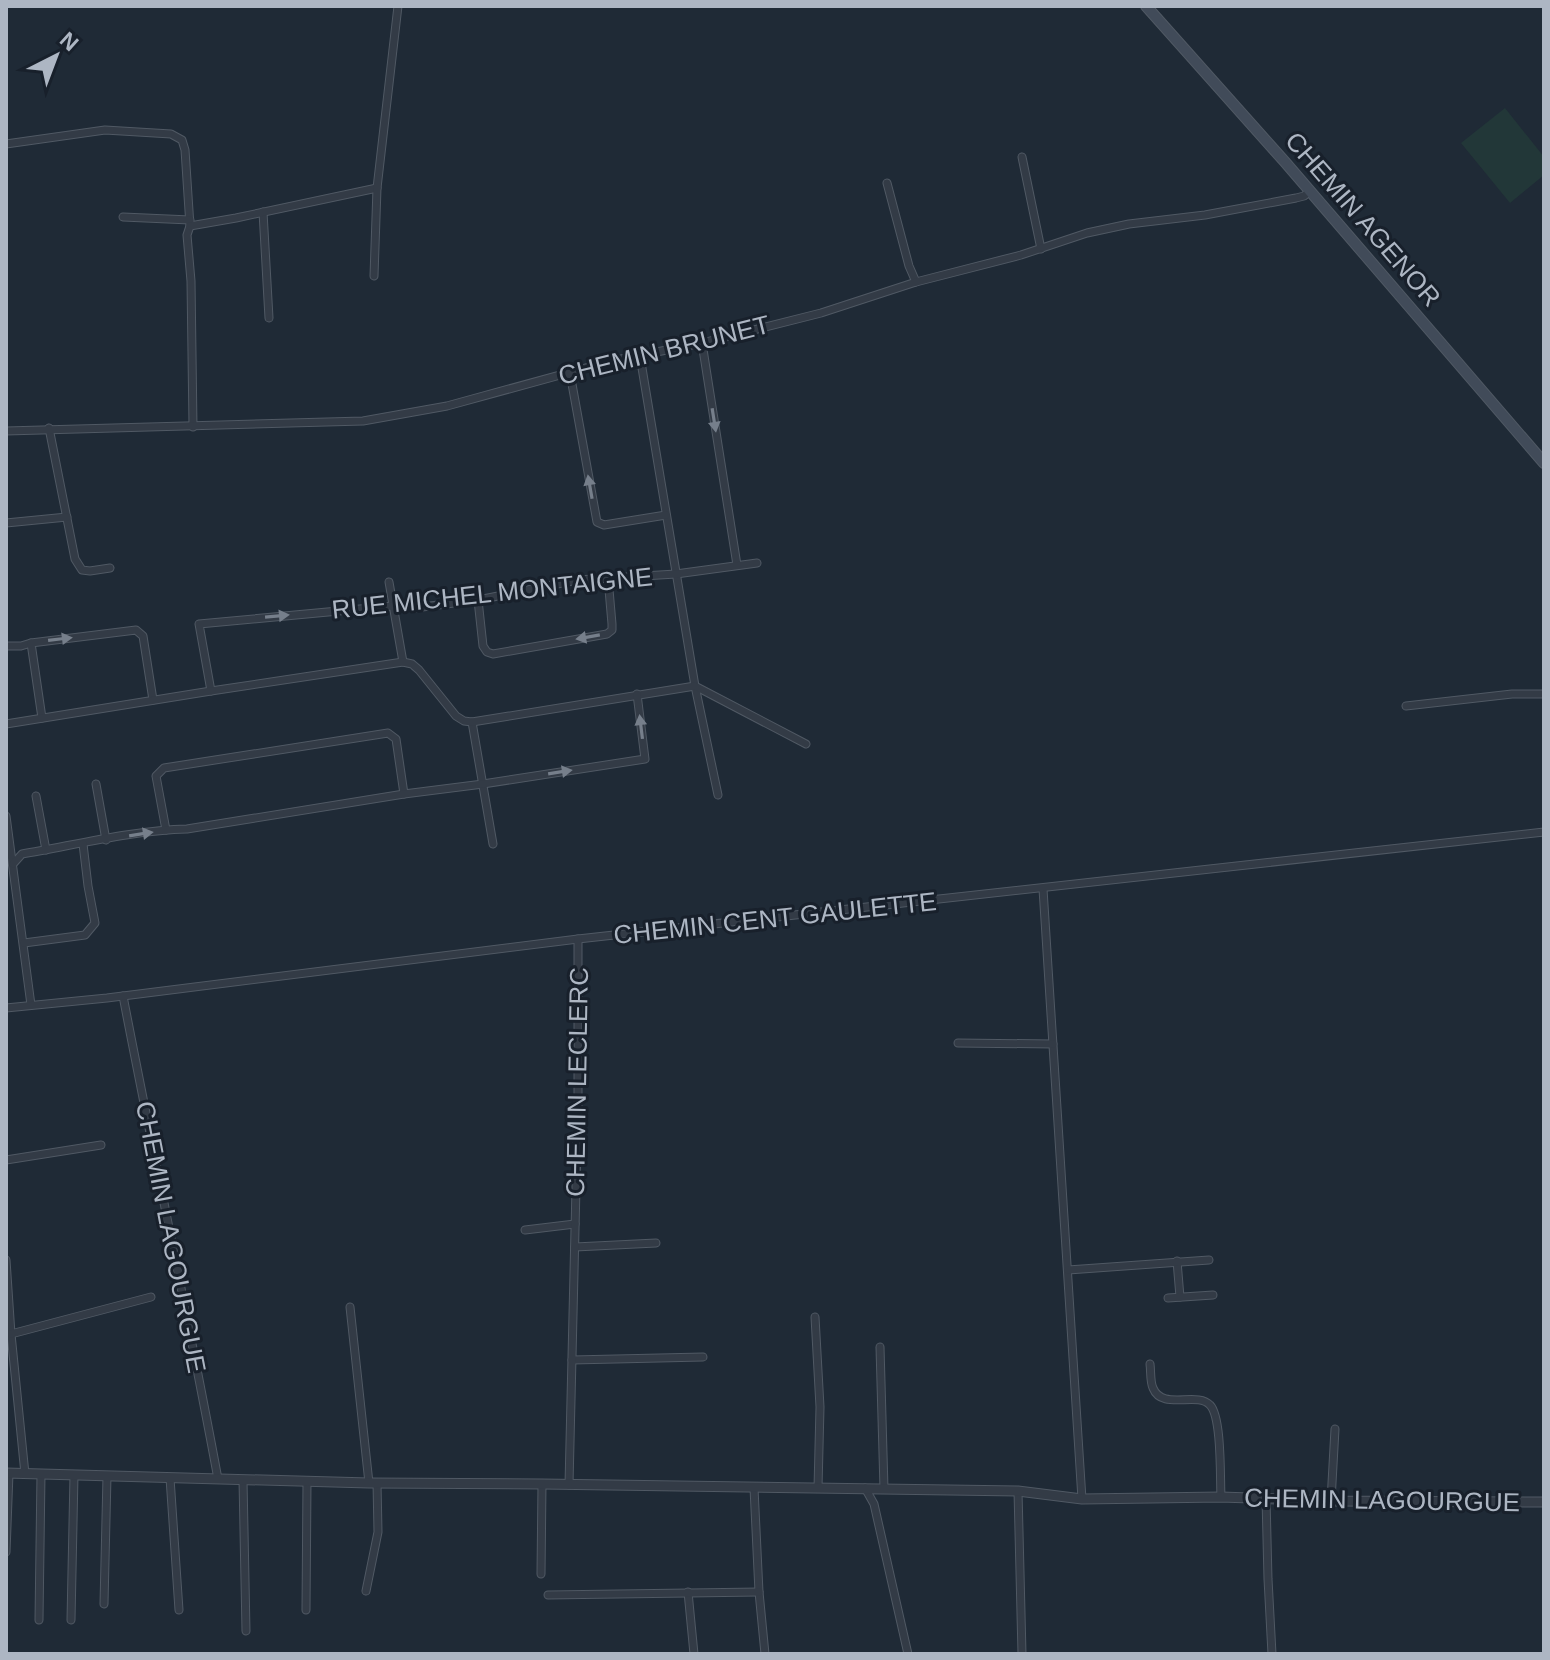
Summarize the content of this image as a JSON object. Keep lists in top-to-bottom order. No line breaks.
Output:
{"streets":{"main road":["CHEMIN AGENOR"],"street":["CHEMIN BRUNET","RUE MICHEL MONTAIGNE","CHEMIN CENT GAULETTE","CHEMIN LECLERC","CHEMIN LAGOURGUE"]},"crossings":[["CHEMIN AGENOR","CHEMIN BRUNET"],["CHEMIN CENT GAULETTE","CHEMIN LECLERC"],["CHEMIN CENT GAULETTE","CHEMIN LAGOURGUE"],["CHEMIN LECLERC","CHEMIN LAGOURGUE"]],"north":"top right"}
